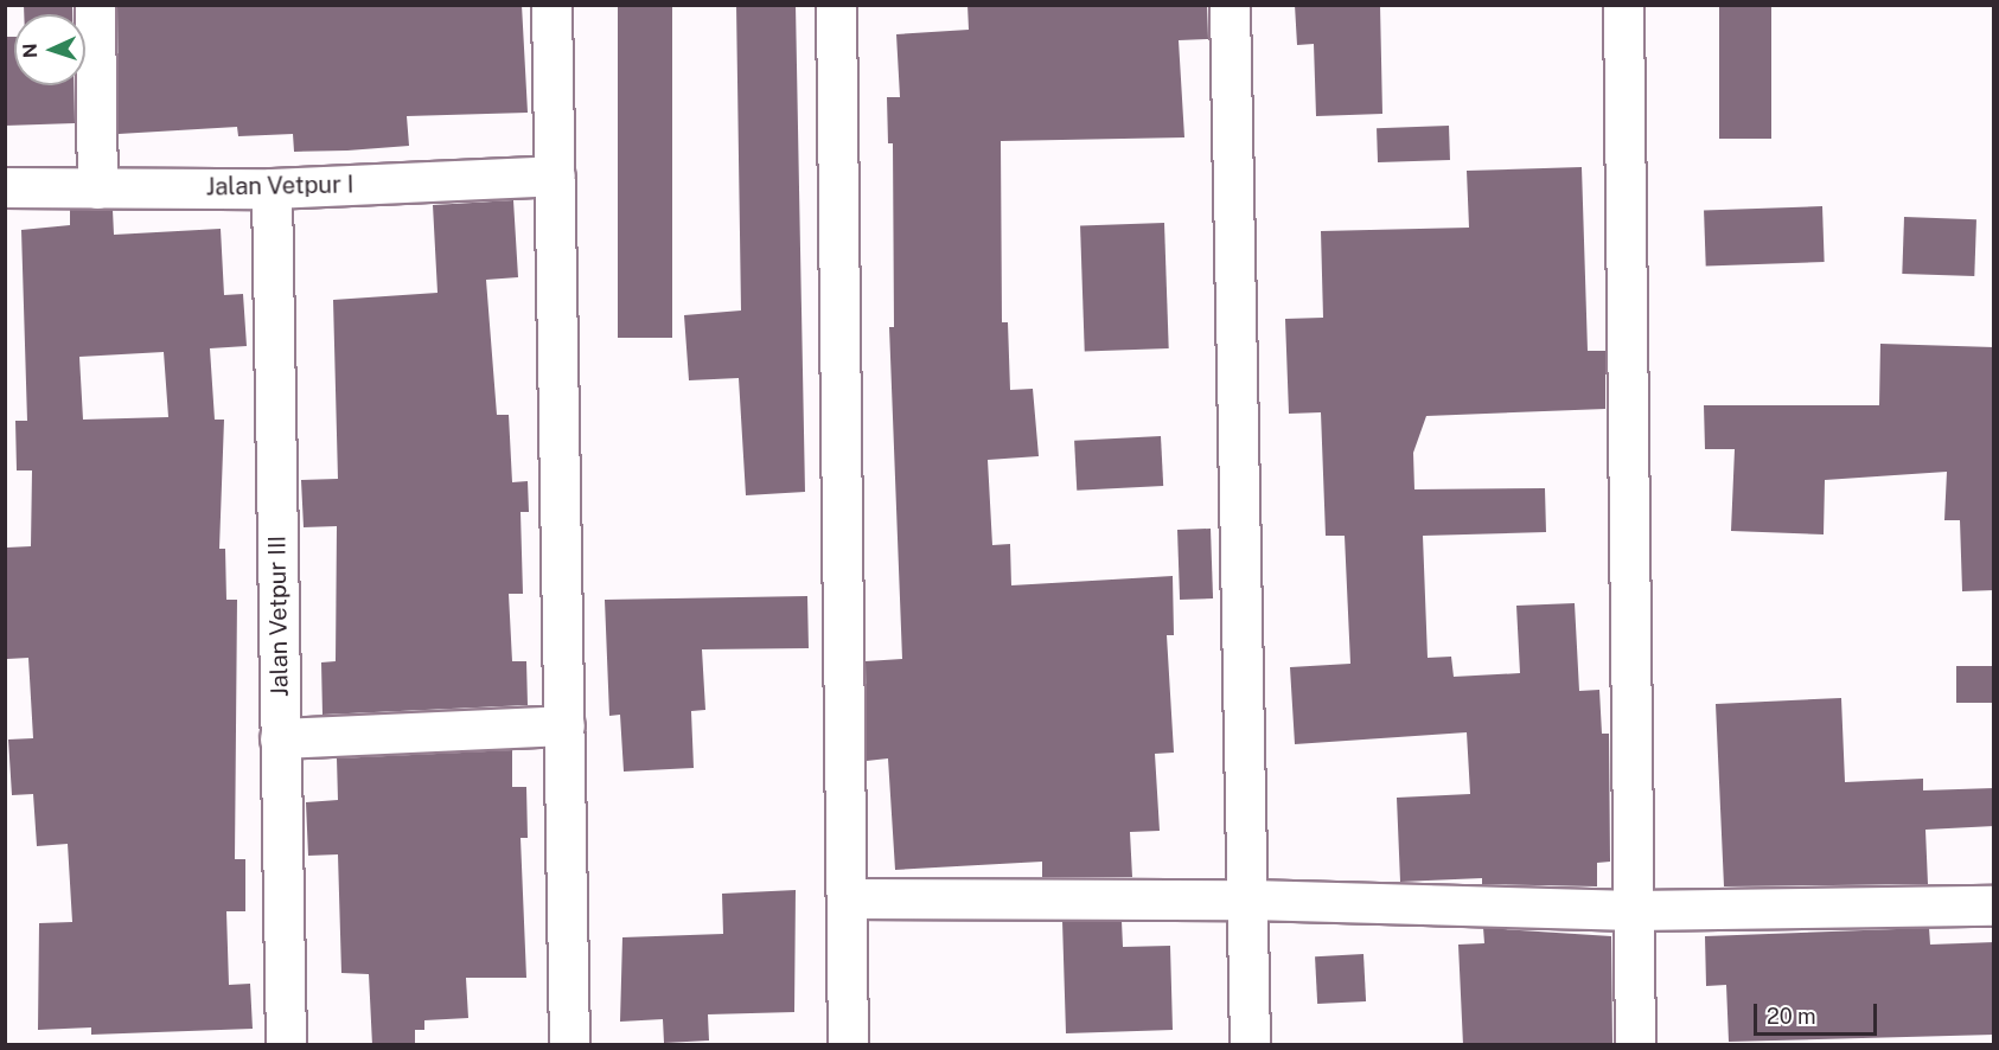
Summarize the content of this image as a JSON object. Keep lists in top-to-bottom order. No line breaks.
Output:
{"streets":{"street":["Jalan Vetpur I","Jalan Vetpur III"]},"crossings":[["Jalan Vetpur I","Jalan Vetpur III"]],"scale_bar":"20 m","north":"left"}
